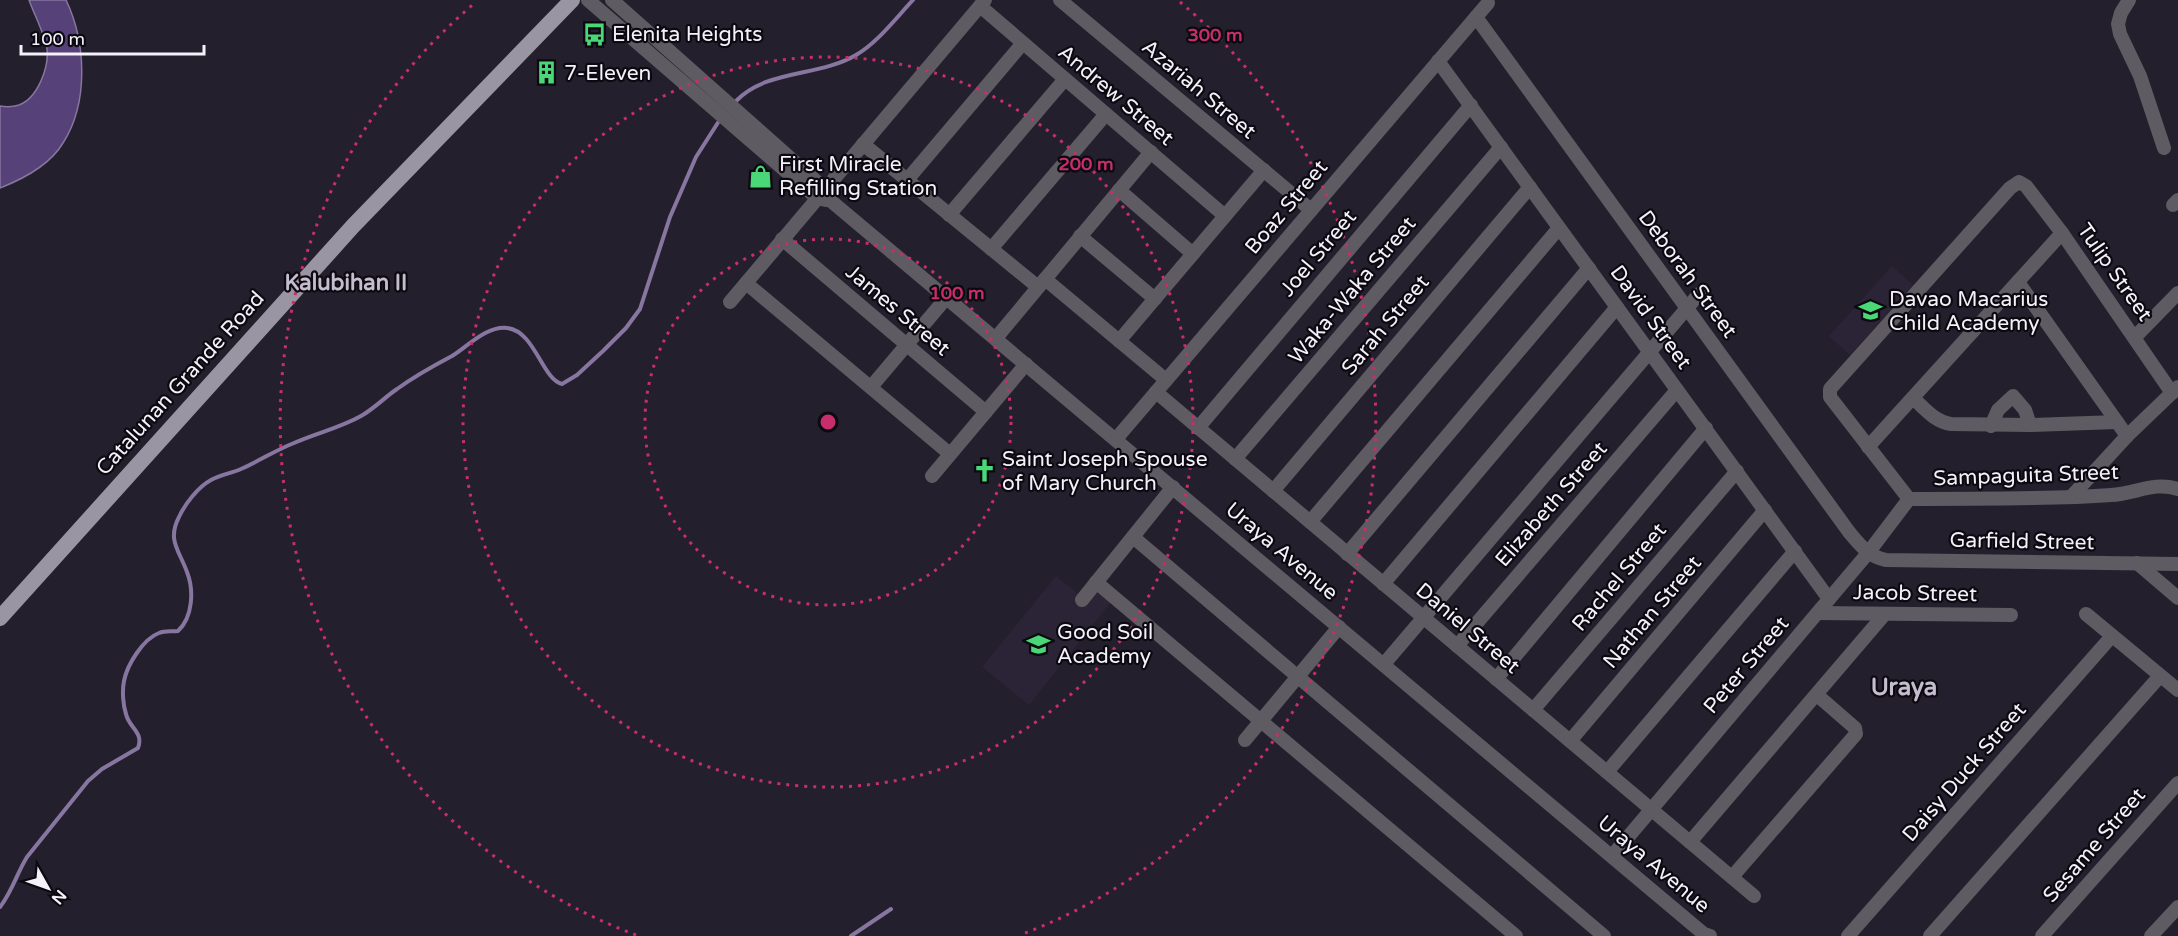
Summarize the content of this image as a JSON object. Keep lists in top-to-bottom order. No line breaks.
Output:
{"streets":{"main road":["Catalunan Grande Road"],"street":["Azariah Street","Andrew Street","Boaz Street","Joel Street","Tulip Street","Deborah Street","Waka-Waka Street","James Street","David Street","Sarah Street","Sampaguita Street","Elizabeth Street","Garfield Street","Uraya Avenue","Rachel Street","Jacob Street","Nathan Street","Daniel Street","Peter Street","Daisy Duck Street","Sesame Street"]},"crossings":[["Azariah Street","Boaz Street"],["Boaz Street","Deborah Street"],["Boaz Street","David Street"],["Boaz Street","Uraya Avenue"],["Boaz Street","Daniel Street"],["Joel Street","David Street"],["Joel Street","Daniel Street"],["Deborah Street","Garfield Street"],["Deborah Street","Peter Street"],["Waka-Waka Street","David Street"],["Waka-Waka Street","Daniel Street"],["David Street","Sarah Street"],["David Street","Elizabeth Street"],["David Street","Rachel Street"],["David Street","Nathan Street"],["David Street","Peter Street"],["Sarah Street","Daniel Street"],["Sampaguita Street","Peter Street"],["Elizabeth Street","Daniel Street"],["Garfield Street","Peter Street"],["Uraya Avenue","Peter Street"],["Rachel Street","Daniel Street"],["Jacob Street","Peter Street"],["Nathan Street","Daniel Street"],["Daniel Street","Peter Street"]],"districts":["Kalubihan II","Uraya"],"places":{"bus stop":["Elenita Heights"],"building":["7-Eleven"],"shop":["First Miracle Refilling Station"],"school or university":["Davao Macarius Child Academy","Good Soil Academy"],"church":["Saint Joseph Spouse of Mary Church"]},"scale_bar":"100 m","north":"bottom right","rings":["300 m","200 m","100 m"]}
